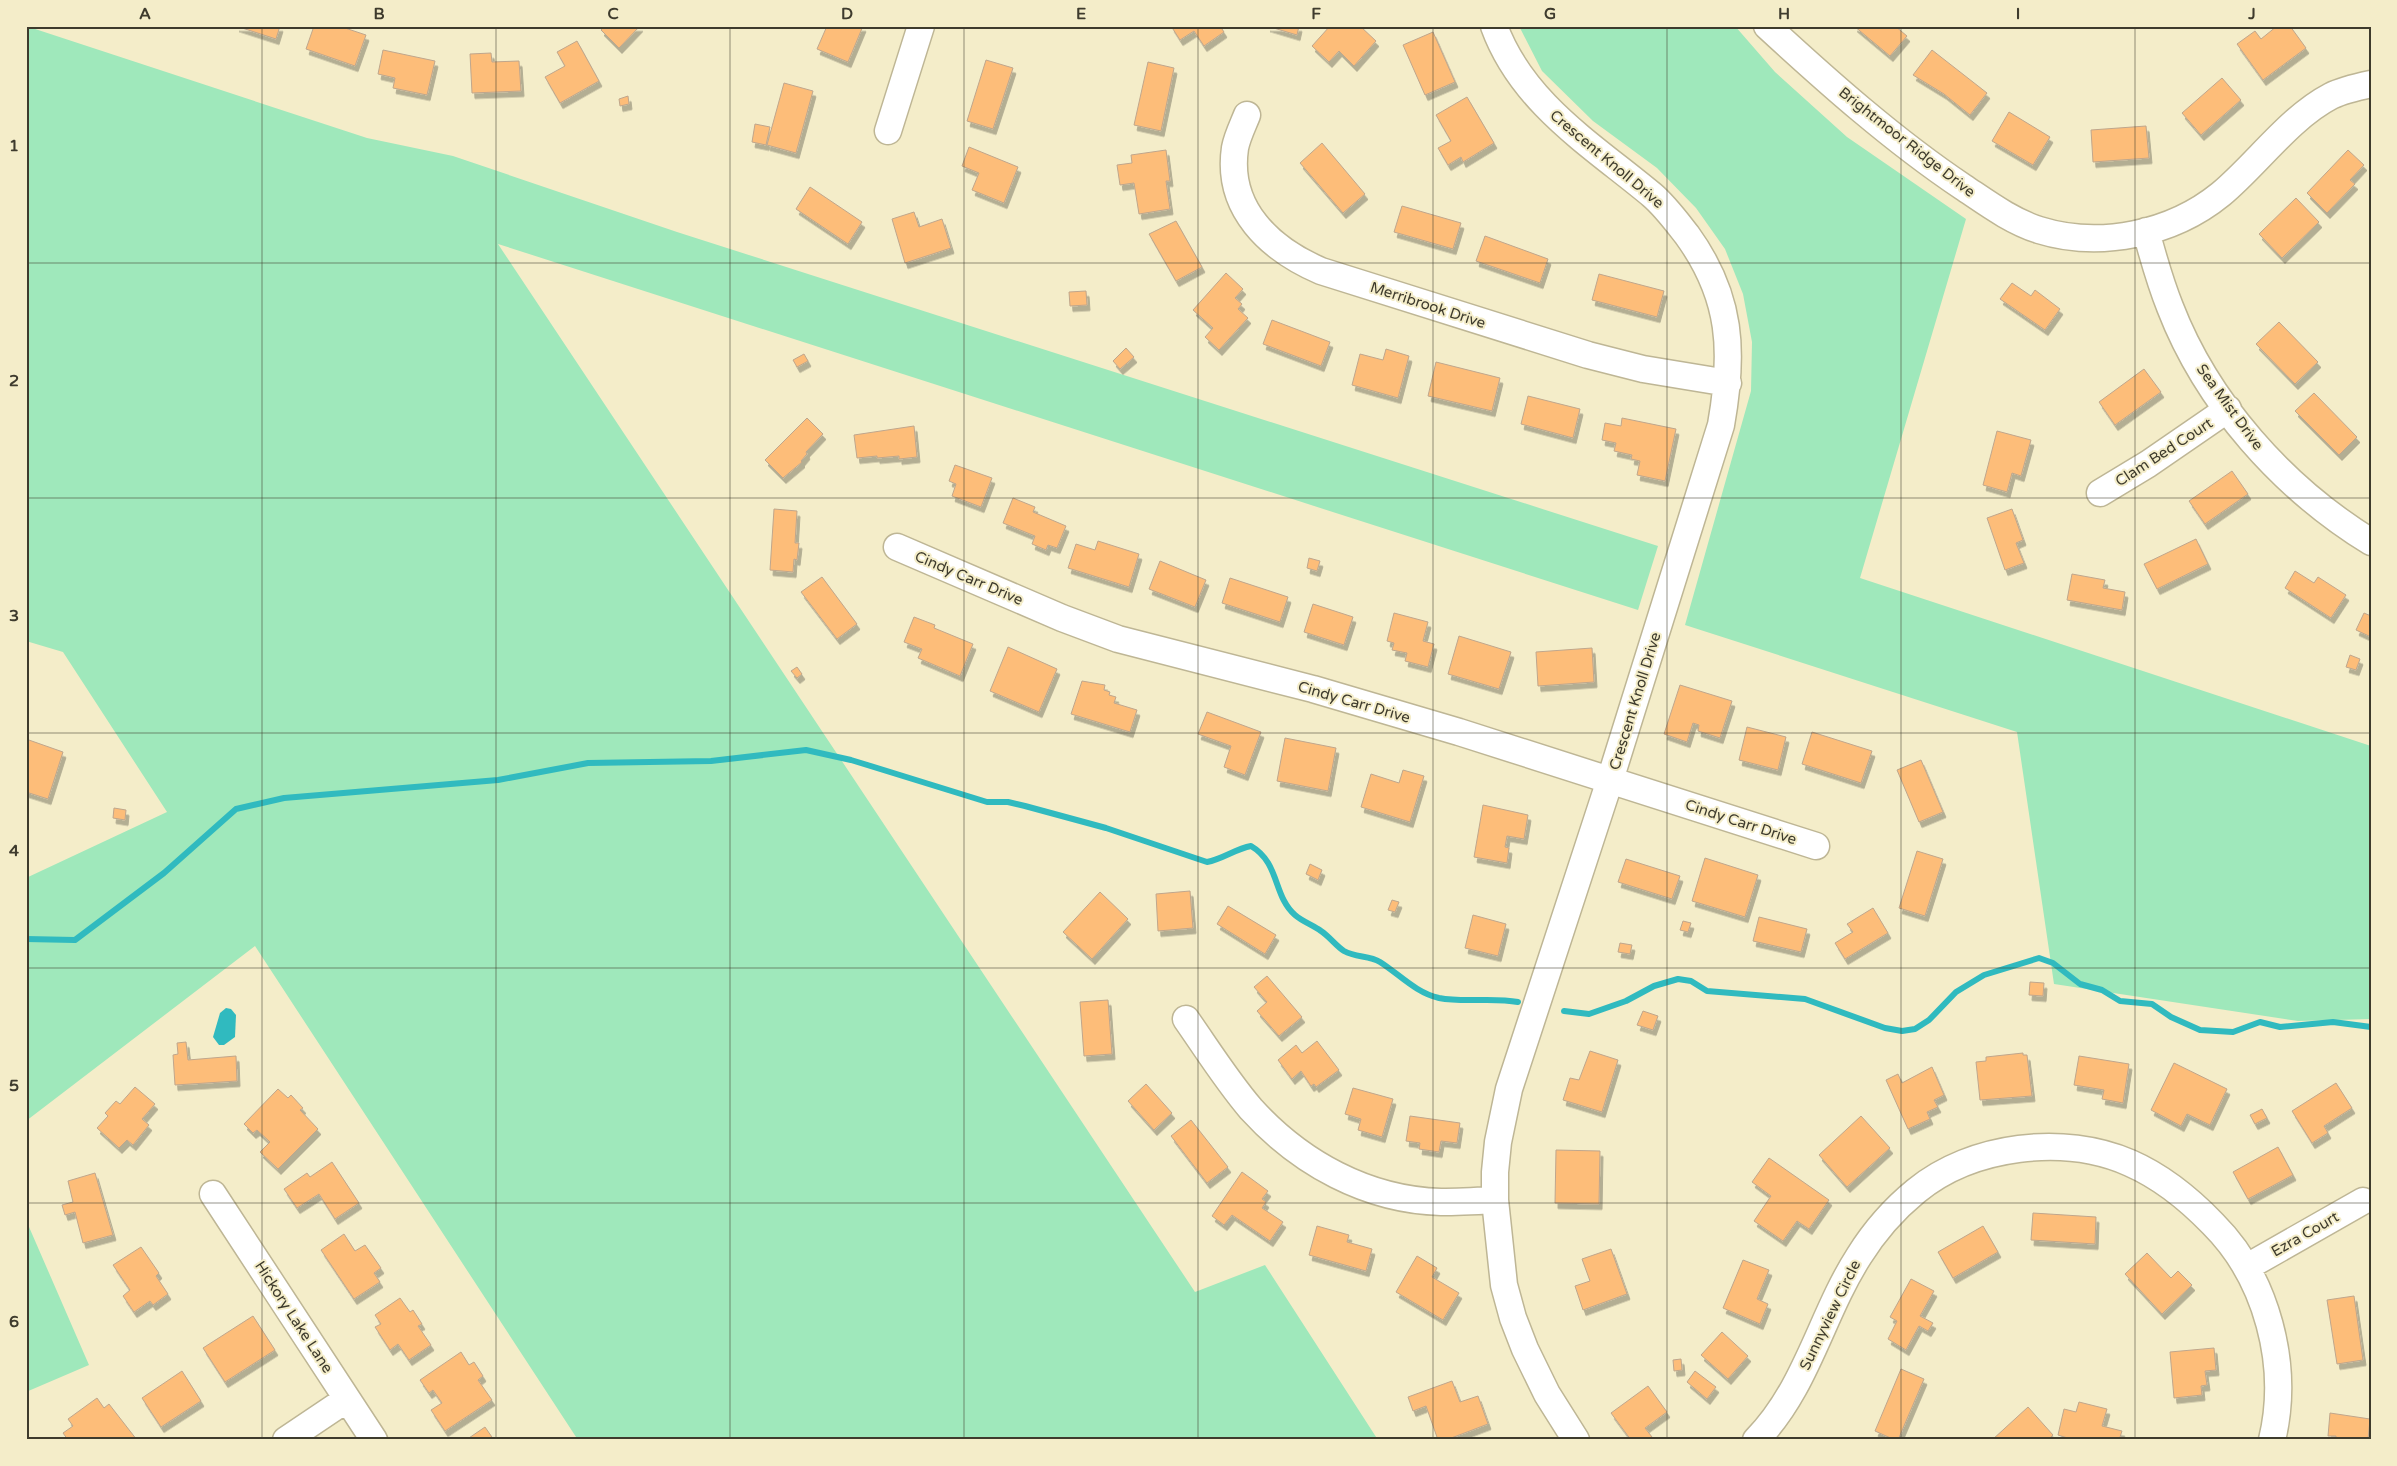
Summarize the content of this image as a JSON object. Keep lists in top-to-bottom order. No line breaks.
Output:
{"streets":{"street":["Brightmoor Ridge Drive","Crescent Knoll Drive","Merribrook Drive","Sea Mist Drive","Clam Bed Court","Cindy Carr Drive","Ezra Court","Sunnyview Circle","Hickory Lake Lane"]},"crossings":[["Brightmoor Ridge Drive","Sea Mist Drive"],["Crescent Knoll Drive","Merribrook Drive"],["Crescent Knoll Drive","Cindy Carr Drive"],["Sea Mist Drive","Clam Bed Court"],["Ezra Court","Sunnyview Circle"]],"grid":{"columns":["A","B","C","D","E","F","G","H","I","J"],"rows":["1","2","3","4","5","6"]}}
